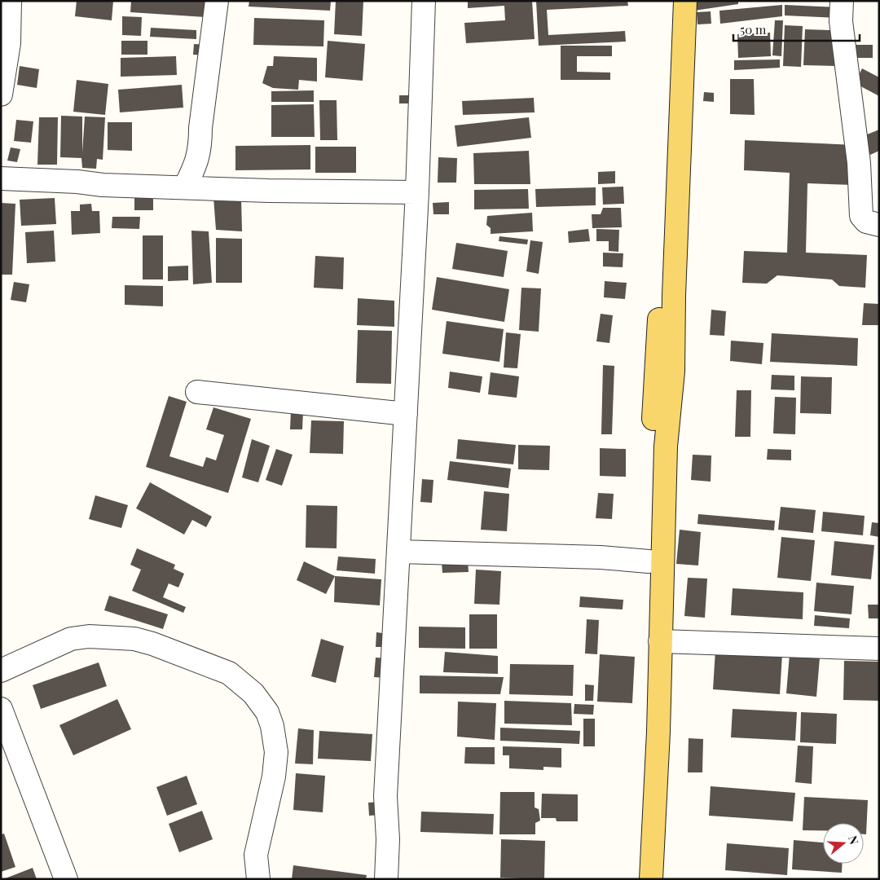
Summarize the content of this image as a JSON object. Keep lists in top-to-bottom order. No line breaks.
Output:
{"scale_bar":"50 m","north":"right"}
